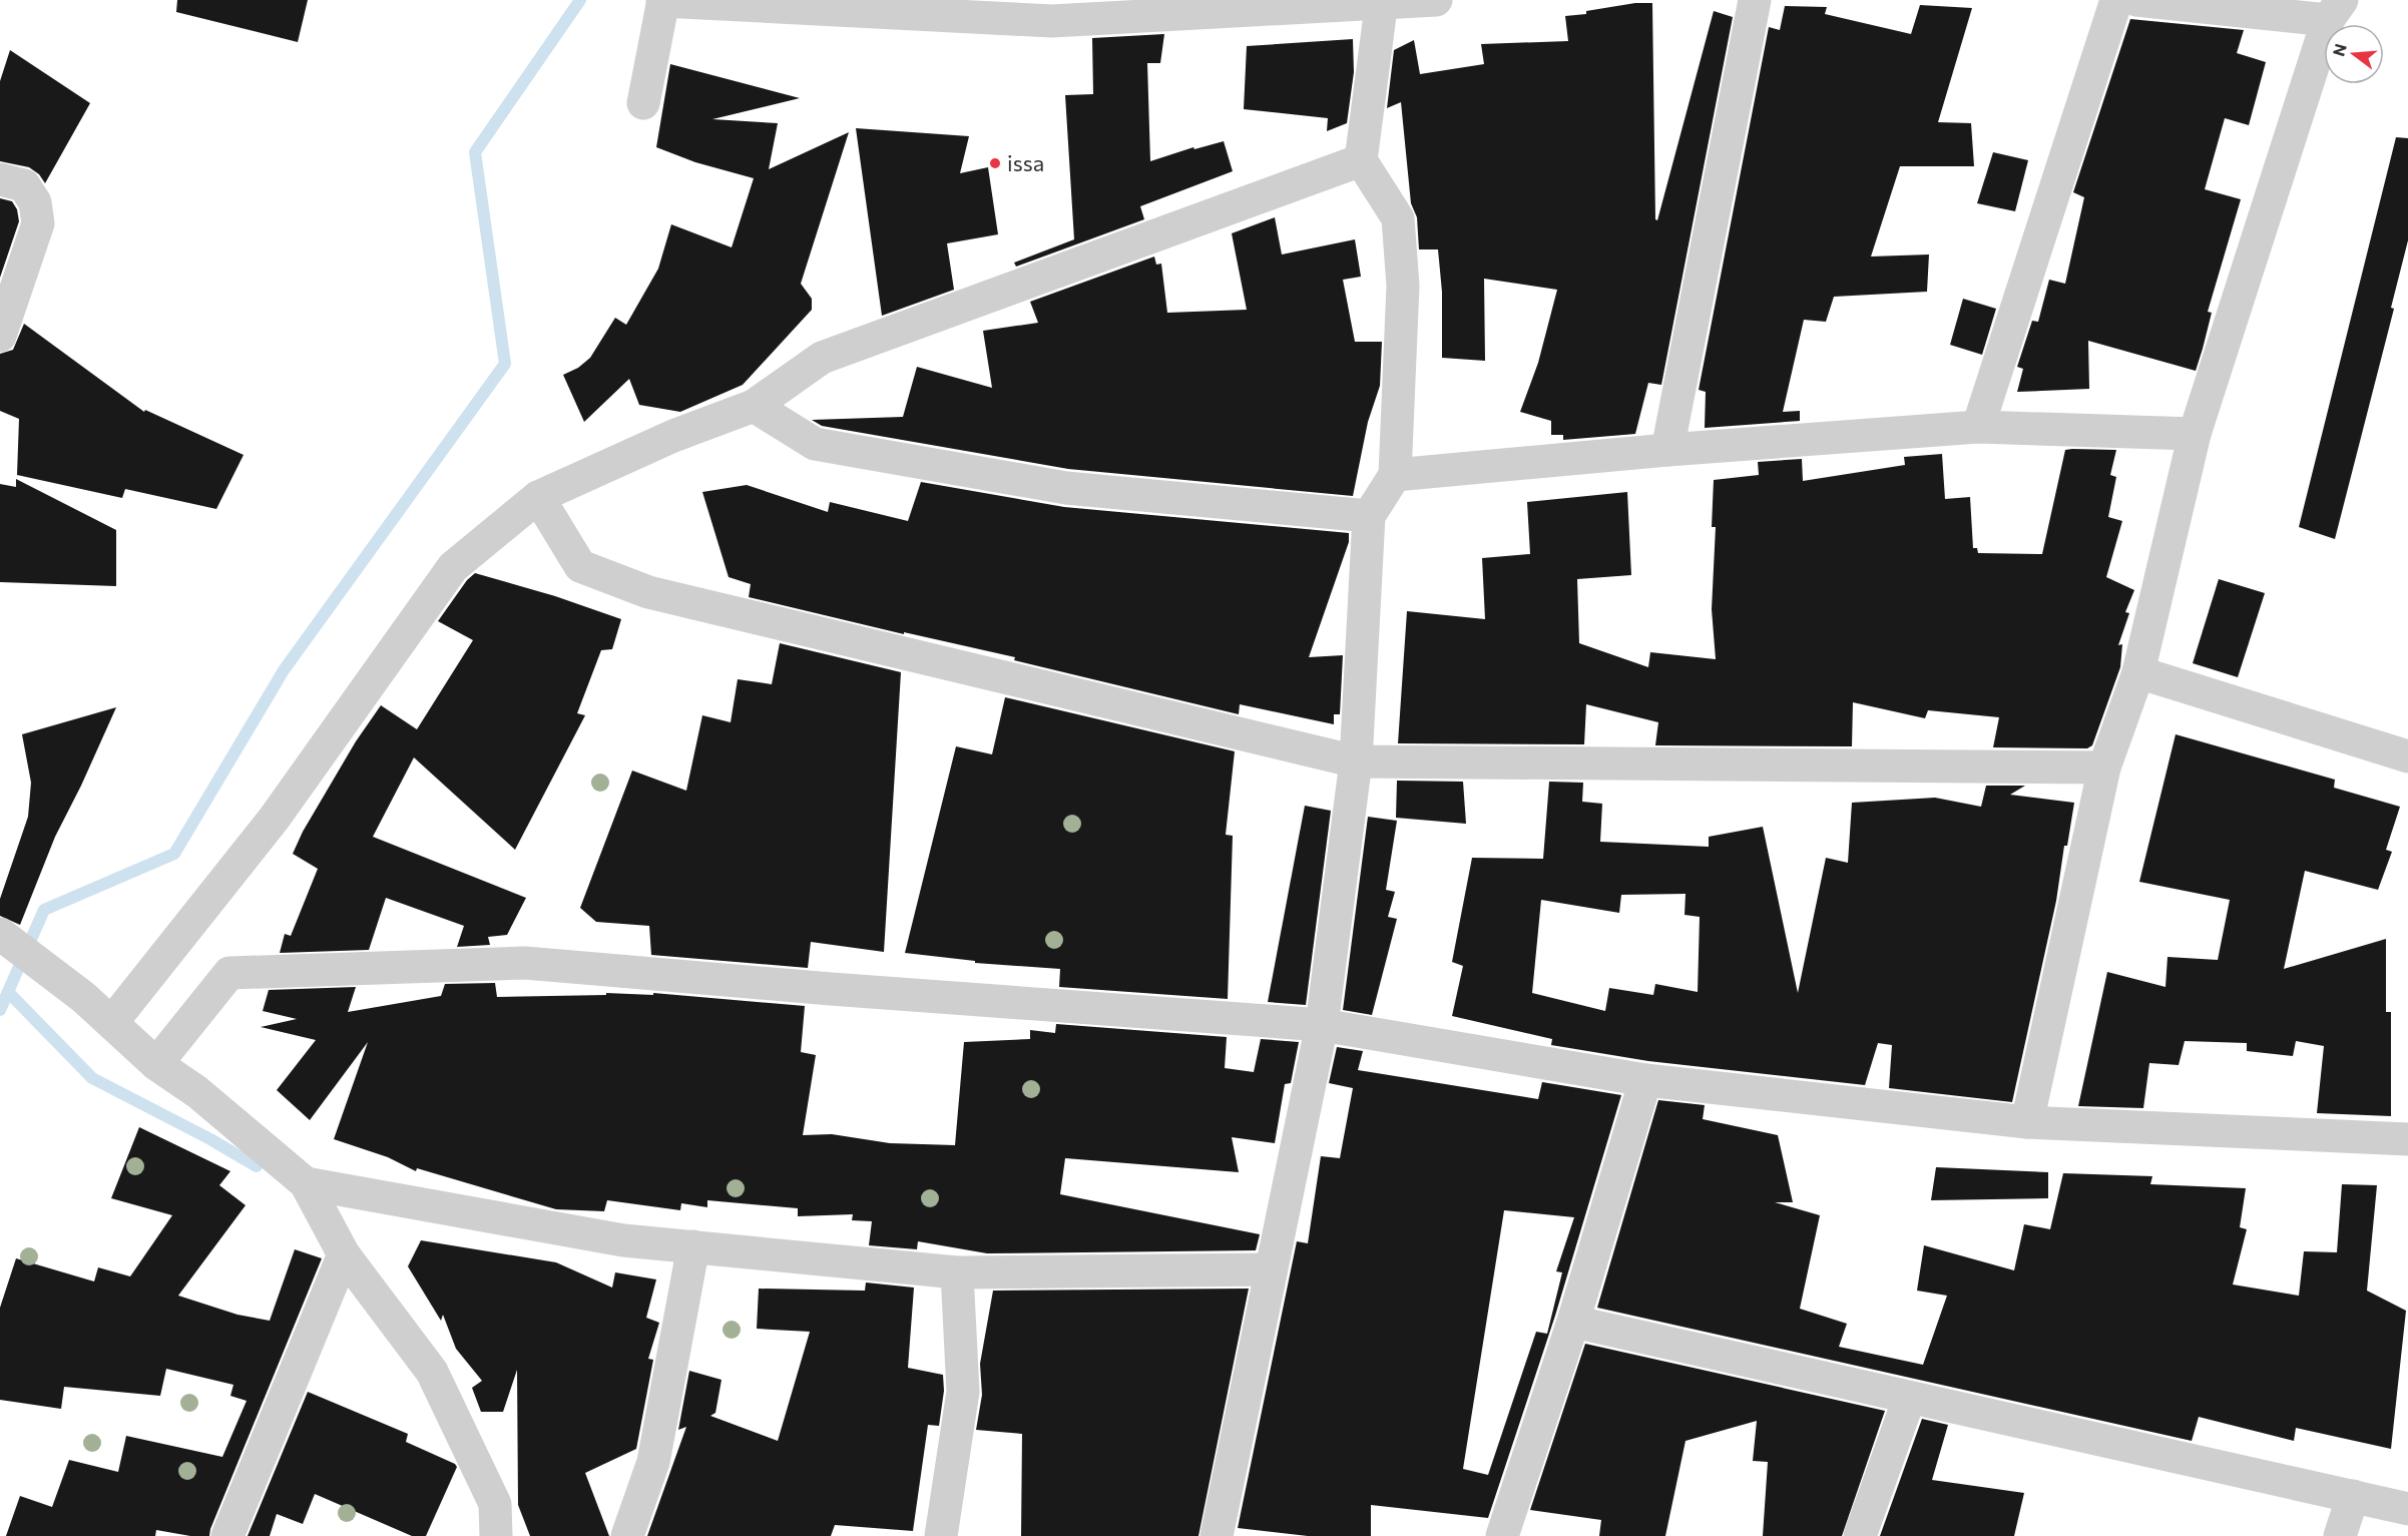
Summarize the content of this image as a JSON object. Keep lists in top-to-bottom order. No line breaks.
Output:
{"places":["issa"],"north":"left"}
